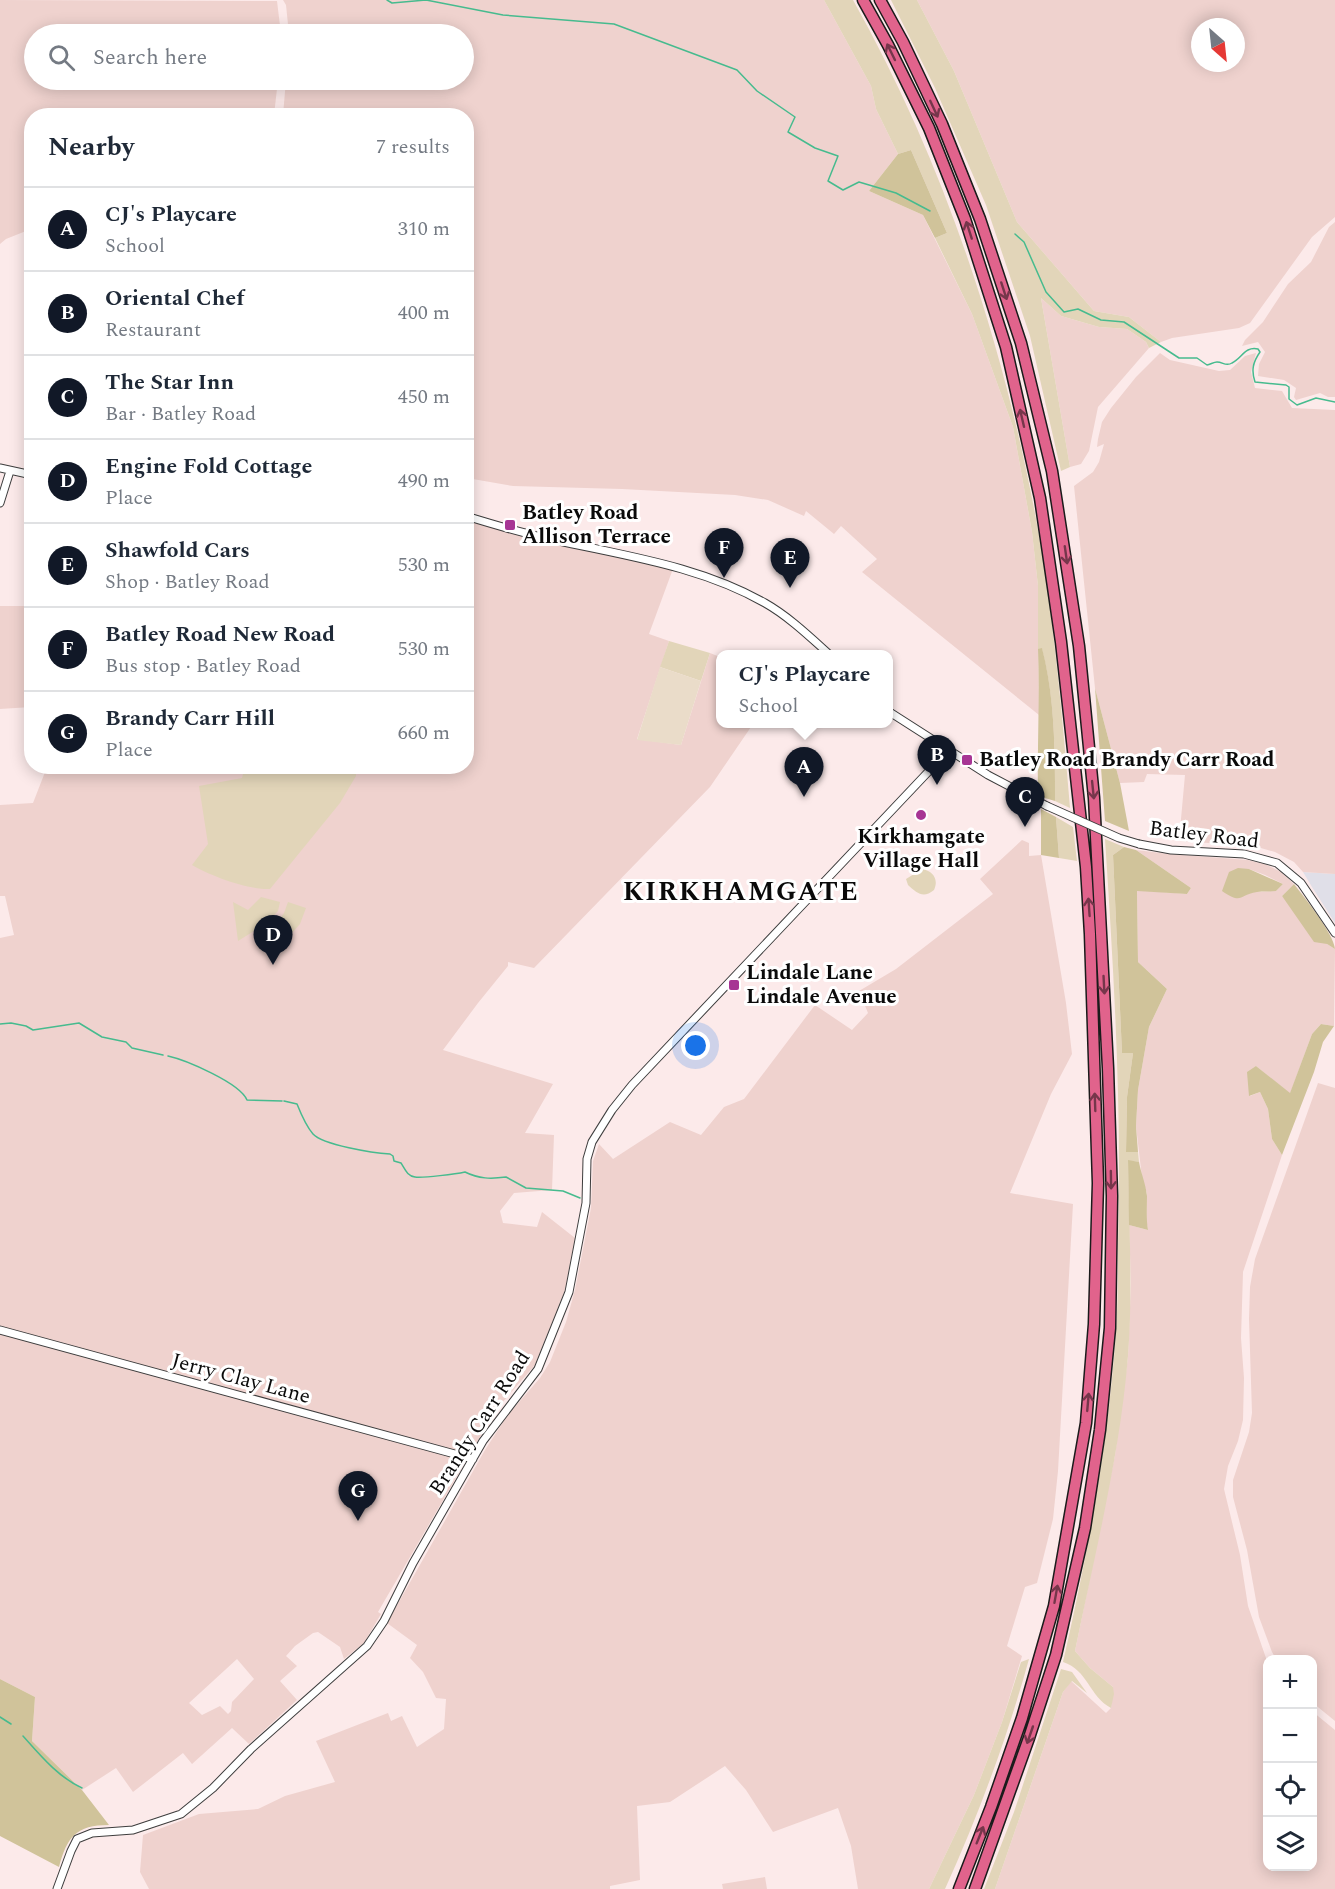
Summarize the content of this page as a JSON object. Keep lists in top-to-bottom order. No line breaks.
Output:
{"streets":{"street":["Batley Road","Jerry Clay Lane","Brandy Carr Road"]},"crossings":[["Batley Road","Brandy Carr Road"],["Jerry Clay Lane","Brandy Carr Road"]],"districts":["KIRKHAMGATE"],"places":{"transit":["Batley Road Allison Terrace","Batley Road Brandy Carr Road","Lindale Lane Lindale Avenue"],"other":["Kirkhamgate Village Hall"]},"north":"bottom right","page":{"search":"Search here","heading":["Nearby","7 results"],"list":[{"mark":"A","name":"CJ's Playcare","note":"School","value":"310 m"},{"mark":"B","name":"Oriental Chef","note":"Restaurant","value":"400 m"},{"mark":"C","name":"The Star Inn","note":"Bar · Batley Road","value":"450 m"},{"mark":"D","name":"Engine Fold Cottage","note":"Place","value":"490 m"},{"mark":"E","name":"Shawfold Cars","note":"Shop · Batley Road","value":"530 m"},{"mark":"F","name":"Batley Road New Road","note":"Bus stop · Batley Road","value":"530 m"},{"mark":"G","name":"Brandy Carr Hill","note":"Place","value":"660 m"}],"pins":["F","E","B","A","C","D","G"],"popup":["CJ's Playcare","School"],"map_buttons":["+","−"]}}
